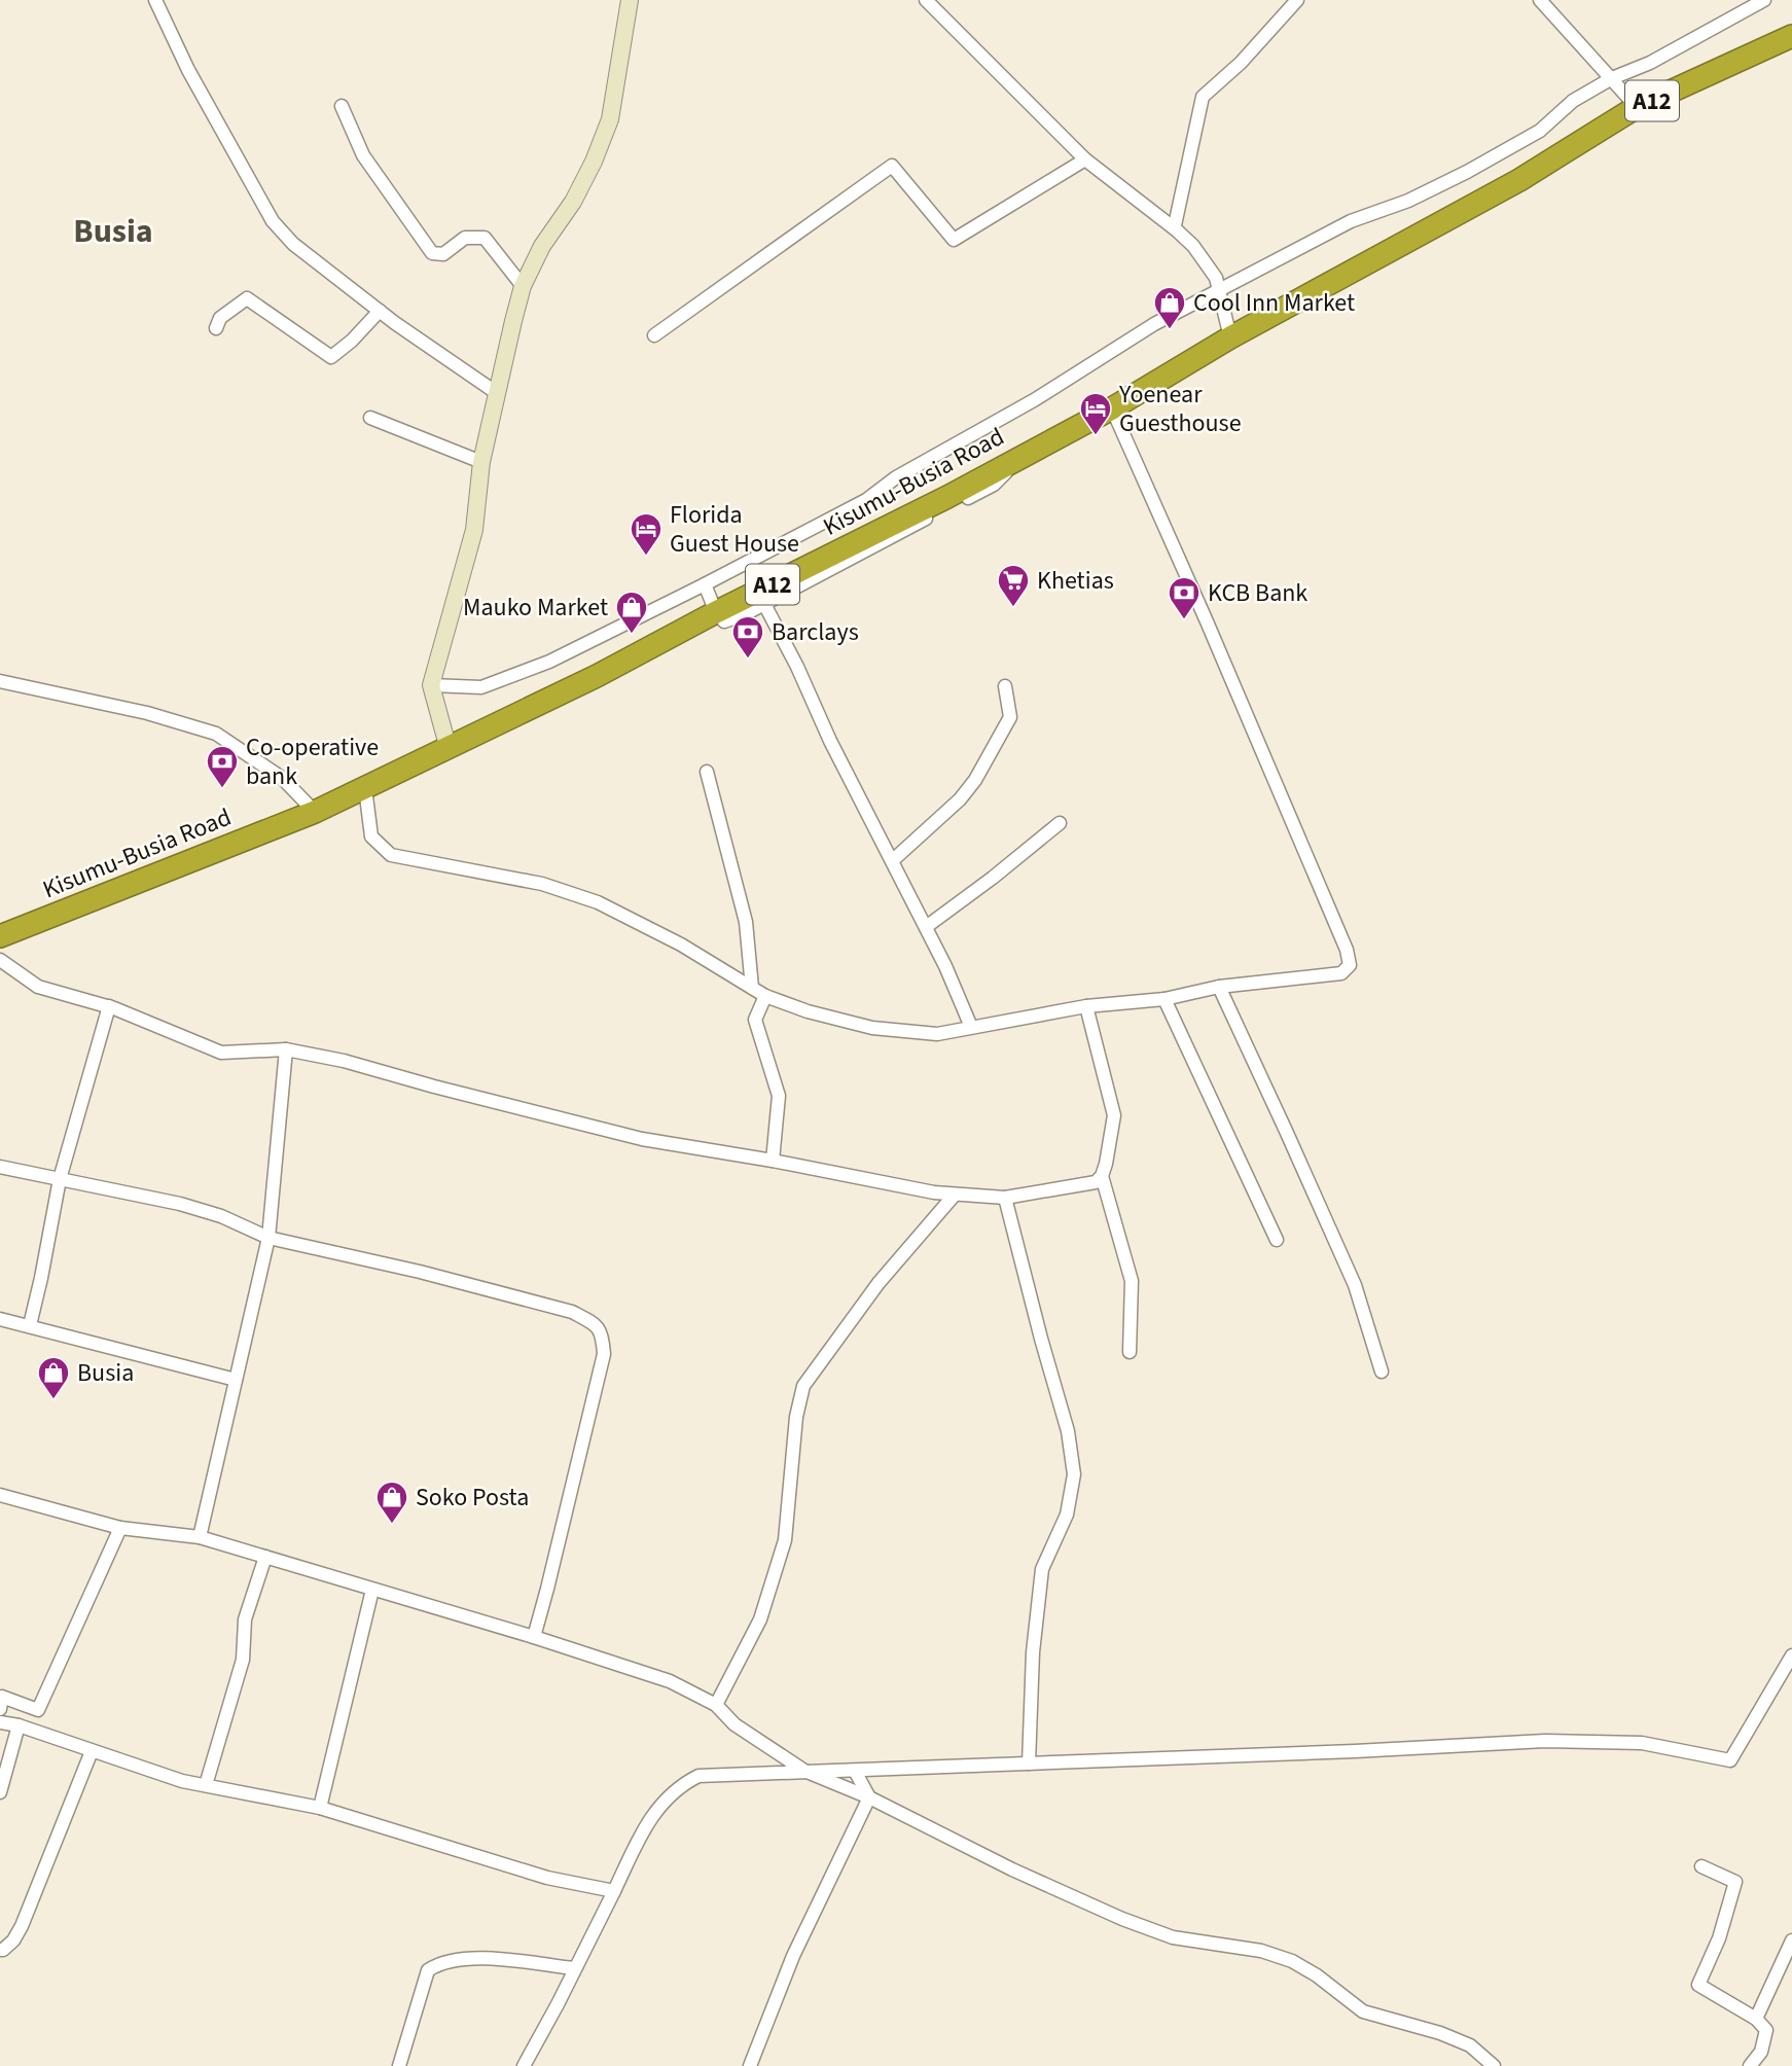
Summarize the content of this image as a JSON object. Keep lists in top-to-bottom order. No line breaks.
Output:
{"streets":{"highway":["A12","Kisumu-Busia Road"]},"crossings":[["A12","Kisumu-Busia Road"]],"districts":["Busia"],"places":{"shop":["Cool Inn Market","Mauko Market","Busia","Soko Posta"],"hotel":["Yoenear Guesthouse","Florida Guest House"],"supermarket":["Khetias"],"bank":["KCB Bank","Barclays","Co-operative bank"]}}
